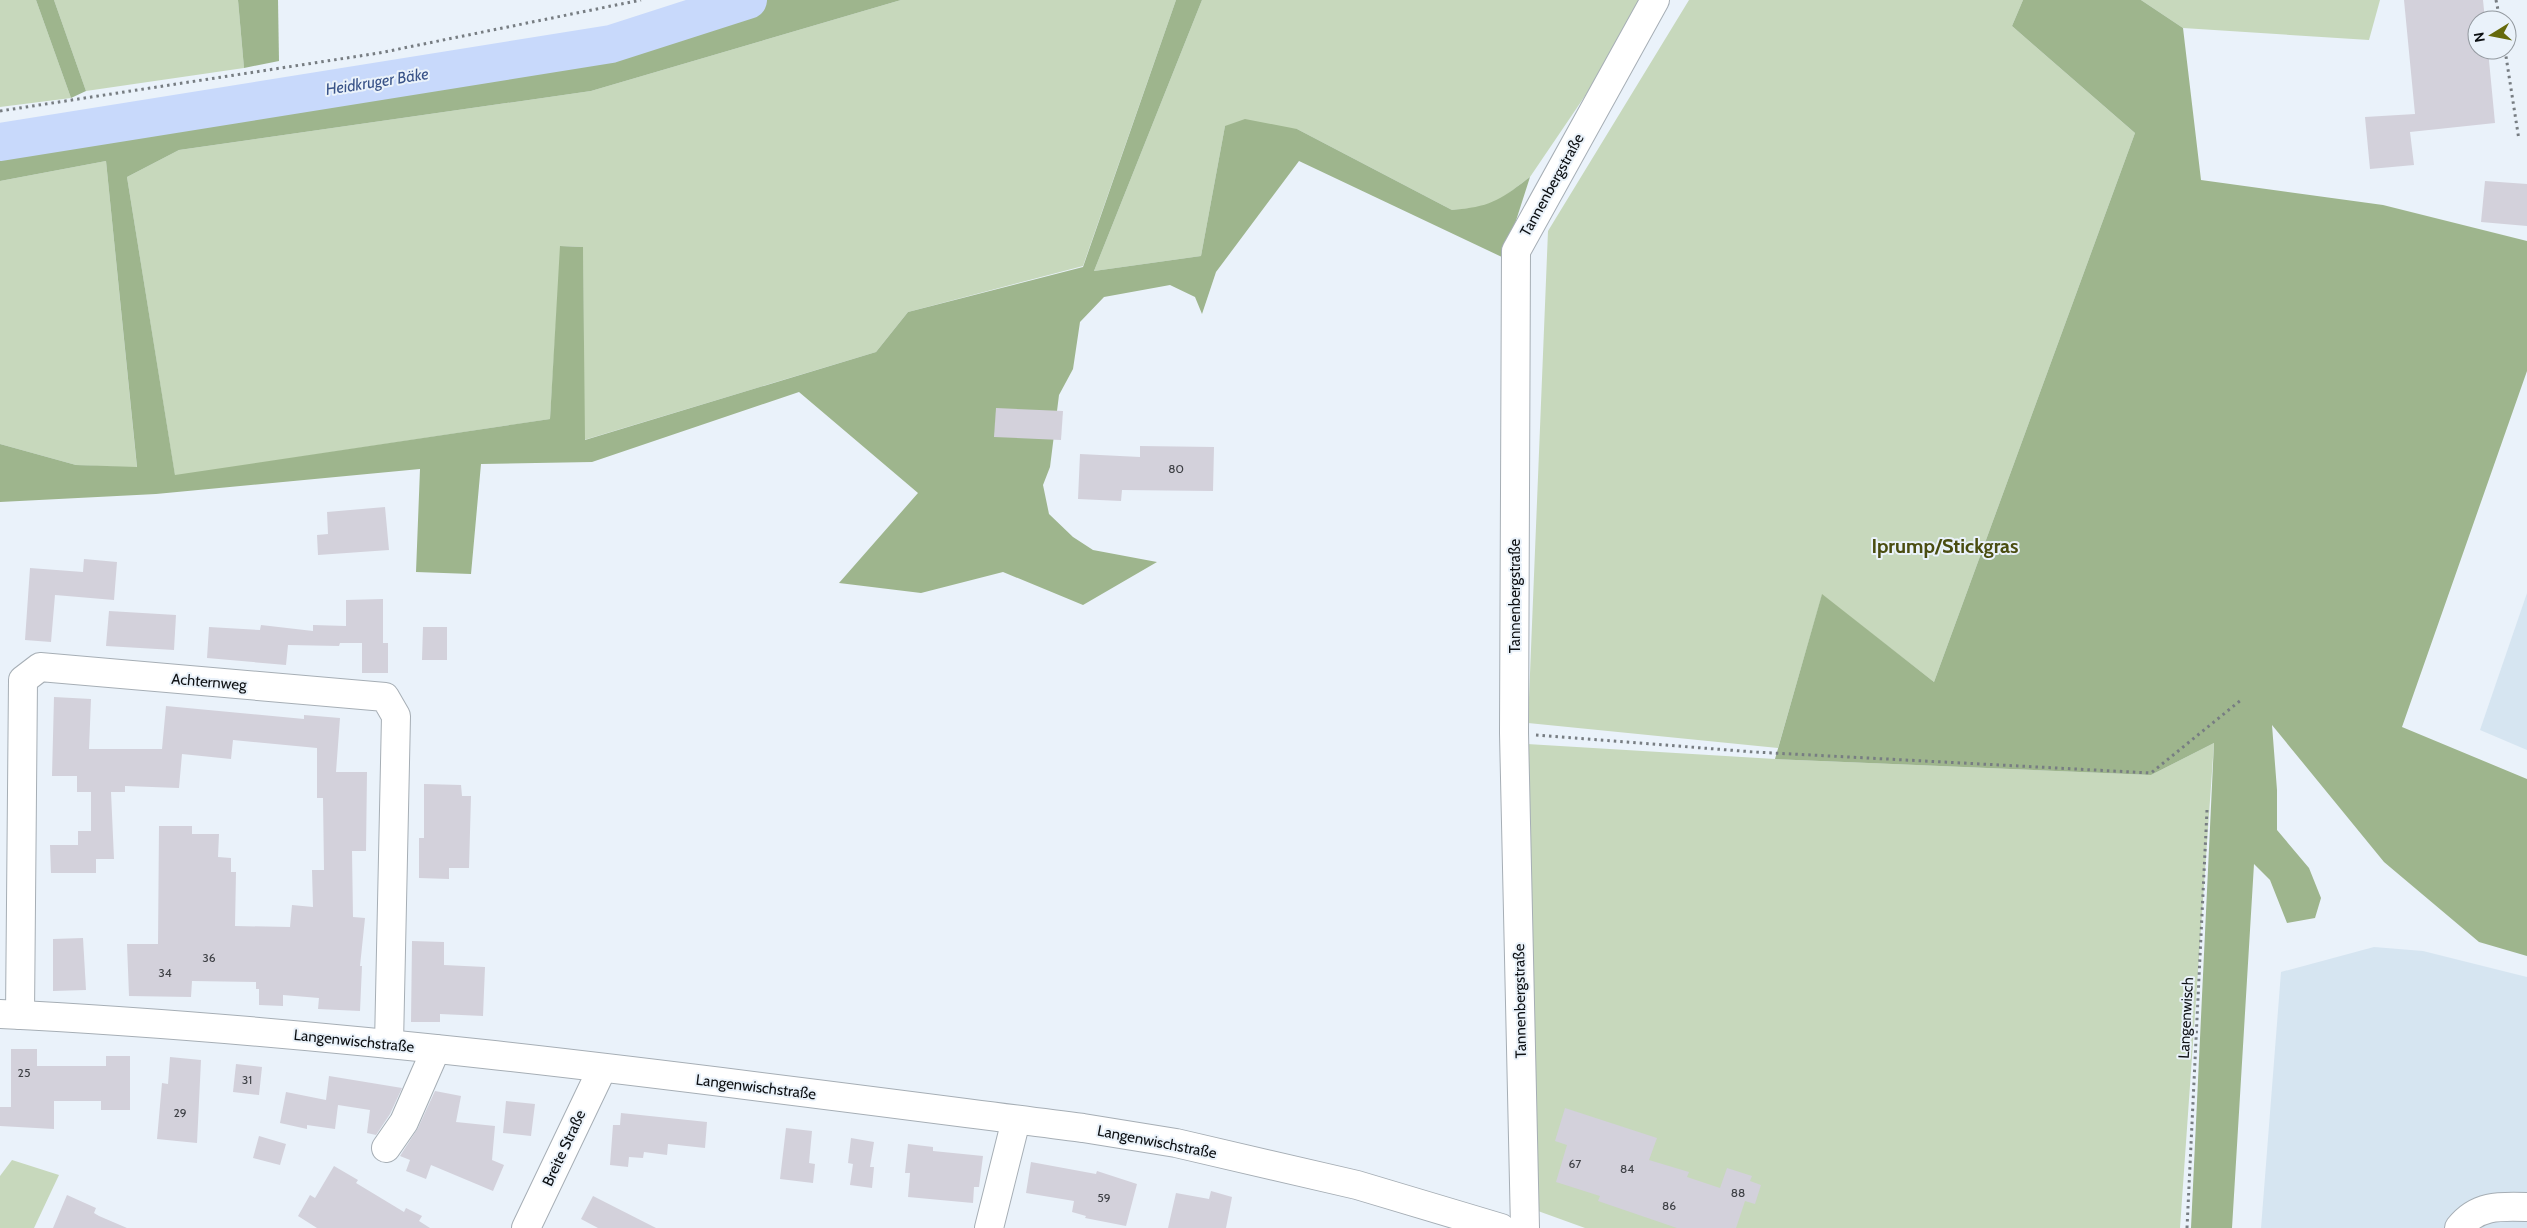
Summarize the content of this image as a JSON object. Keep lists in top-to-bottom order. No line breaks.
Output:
{"streets":{"street":["Tannenbergstraße","Achternweg","Langenwischstraße","Breite Straße"],"path":["Langenwisch"]},"crossings":[["Achternweg","Langenwischstraße"],["Langenwischstraße","Breite Straße"]],"districts":["Iprump/Stickgras"],"water":["Heidkruger Bäke"],"house_numbers":["80","36","34","25","31","29","67","84","88","59","86"],"north":"left"}
